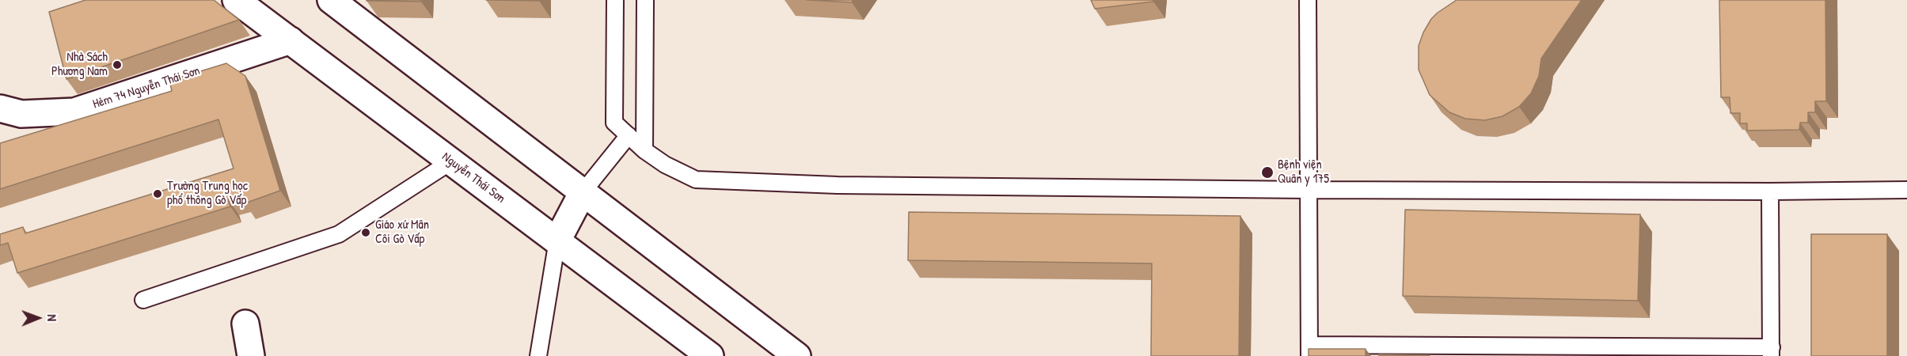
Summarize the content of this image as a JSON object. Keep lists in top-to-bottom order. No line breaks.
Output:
{"streets":{"main road":["Hẻm 74 Nguyễn Thái Sơn","Nguyễn Thái Sơn"]},"crossings":[["Hẻm 74 Nguyễn Thái Sơn","Nguyễn Thái Sơn"]],"places":["Nhà Sách Phương Nam","Bệnh viện Quân y 175","Trường Trung học phổ thông Gò Vấp","Giáo xứ Mân Côi Gò Vấp"],"north":"right"}
